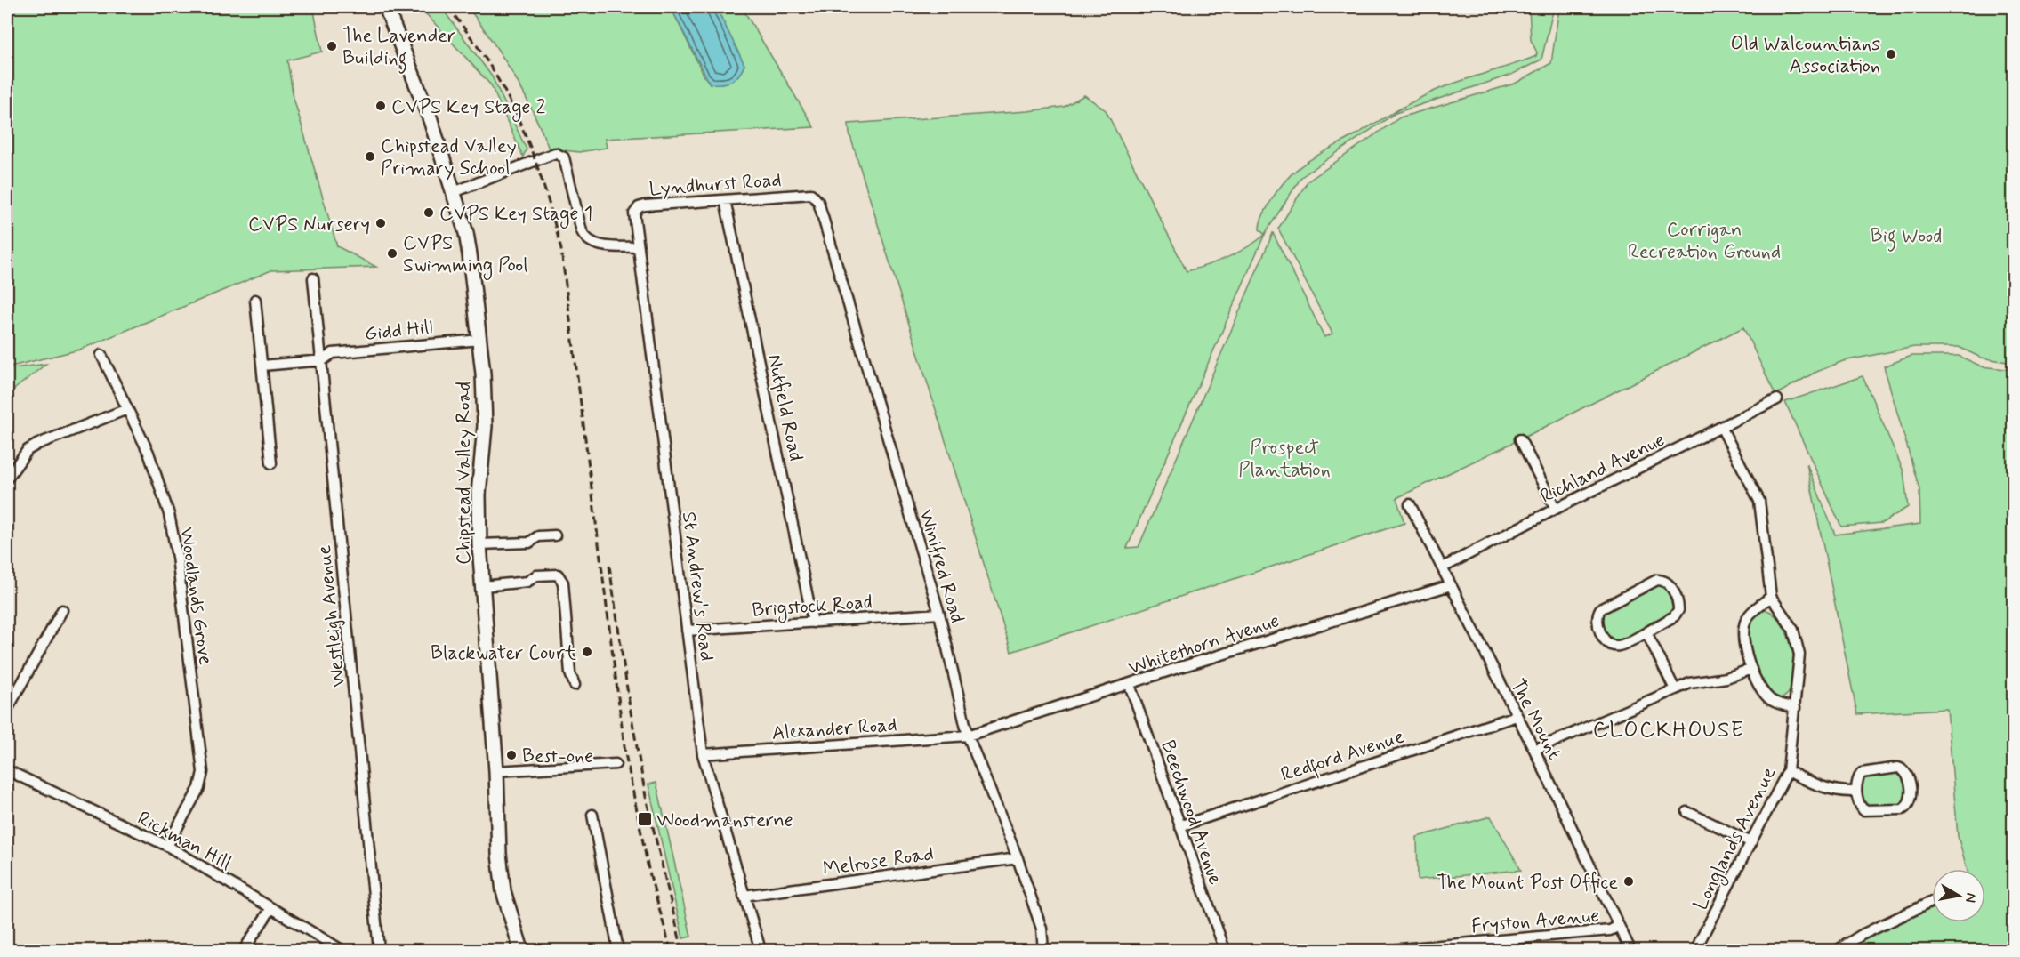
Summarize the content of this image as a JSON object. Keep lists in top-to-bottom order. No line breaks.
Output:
{"streets":{"main road":["Chipstead Valley Road"],"street":["Lyndhurst Road","Gidd Hill","Nutfield Road","Richland Avenue","Winifred Road","St Andrew's Road","Woodlands Grove","Brigstock Road","Westleigh Avenue","Whitethorn Avenue","The Mount","Alexander Road","Redford Avenue","Beechwood Avenue","Longlands Avenue","Rickman Hill","Melrose Road","Fryston Avenue"]},"crossings":[["Lyndhurst Road","Nutfield Road"],["Lyndhurst Road","Winifred Road"],["Lyndhurst Road","St Andrew's Road"],["Gidd Hill","Chipstead Valley Road"],["Gidd Hill","Westleigh Avenue"],["Nutfield Road","Brigstock Road"],["Richland Avenue","The Mount"],["Richland Avenue","Longlands Avenue"],["Winifred Road","Brigstock Road"],["Winifred Road","Whitethorn Avenue"],["Winifred Road","Alexander Road"],["Winifred Road","Melrose Road"],["St Andrew's Road","Brigstock Road"],["St Andrew's Road","Alexander Road"],["St Andrew's Road","Melrose Road"],["Woodlands Grove","Rickman Hill"],["Whitethorn Avenue","The Mount"],["Whitethorn Avenue","Alexander Road"],["Whitethorn Avenue","Beechwood Avenue"],["The Mount","Redford Avenue"],["The Mount","Fryston Avenue"],["Redford Avenue","Beechwood Avenue"]],"districts":["CLOCKHOUSE"],"parks":["Corrigan Recreation Ground","Big Wood","Prospect Plantation"],"places":{"other":["The Lavender Building","Old Walcountians Association","CVPS Key Stage 2","Chipstead Valley Primary School","CVPS Key Stage 1","CVPS Nursery","CVPS Swimming Pool","Blackwater Court","Best-one","The Mount Post Office"],"transit":["Woodmansterne"]},"north":"right"}
